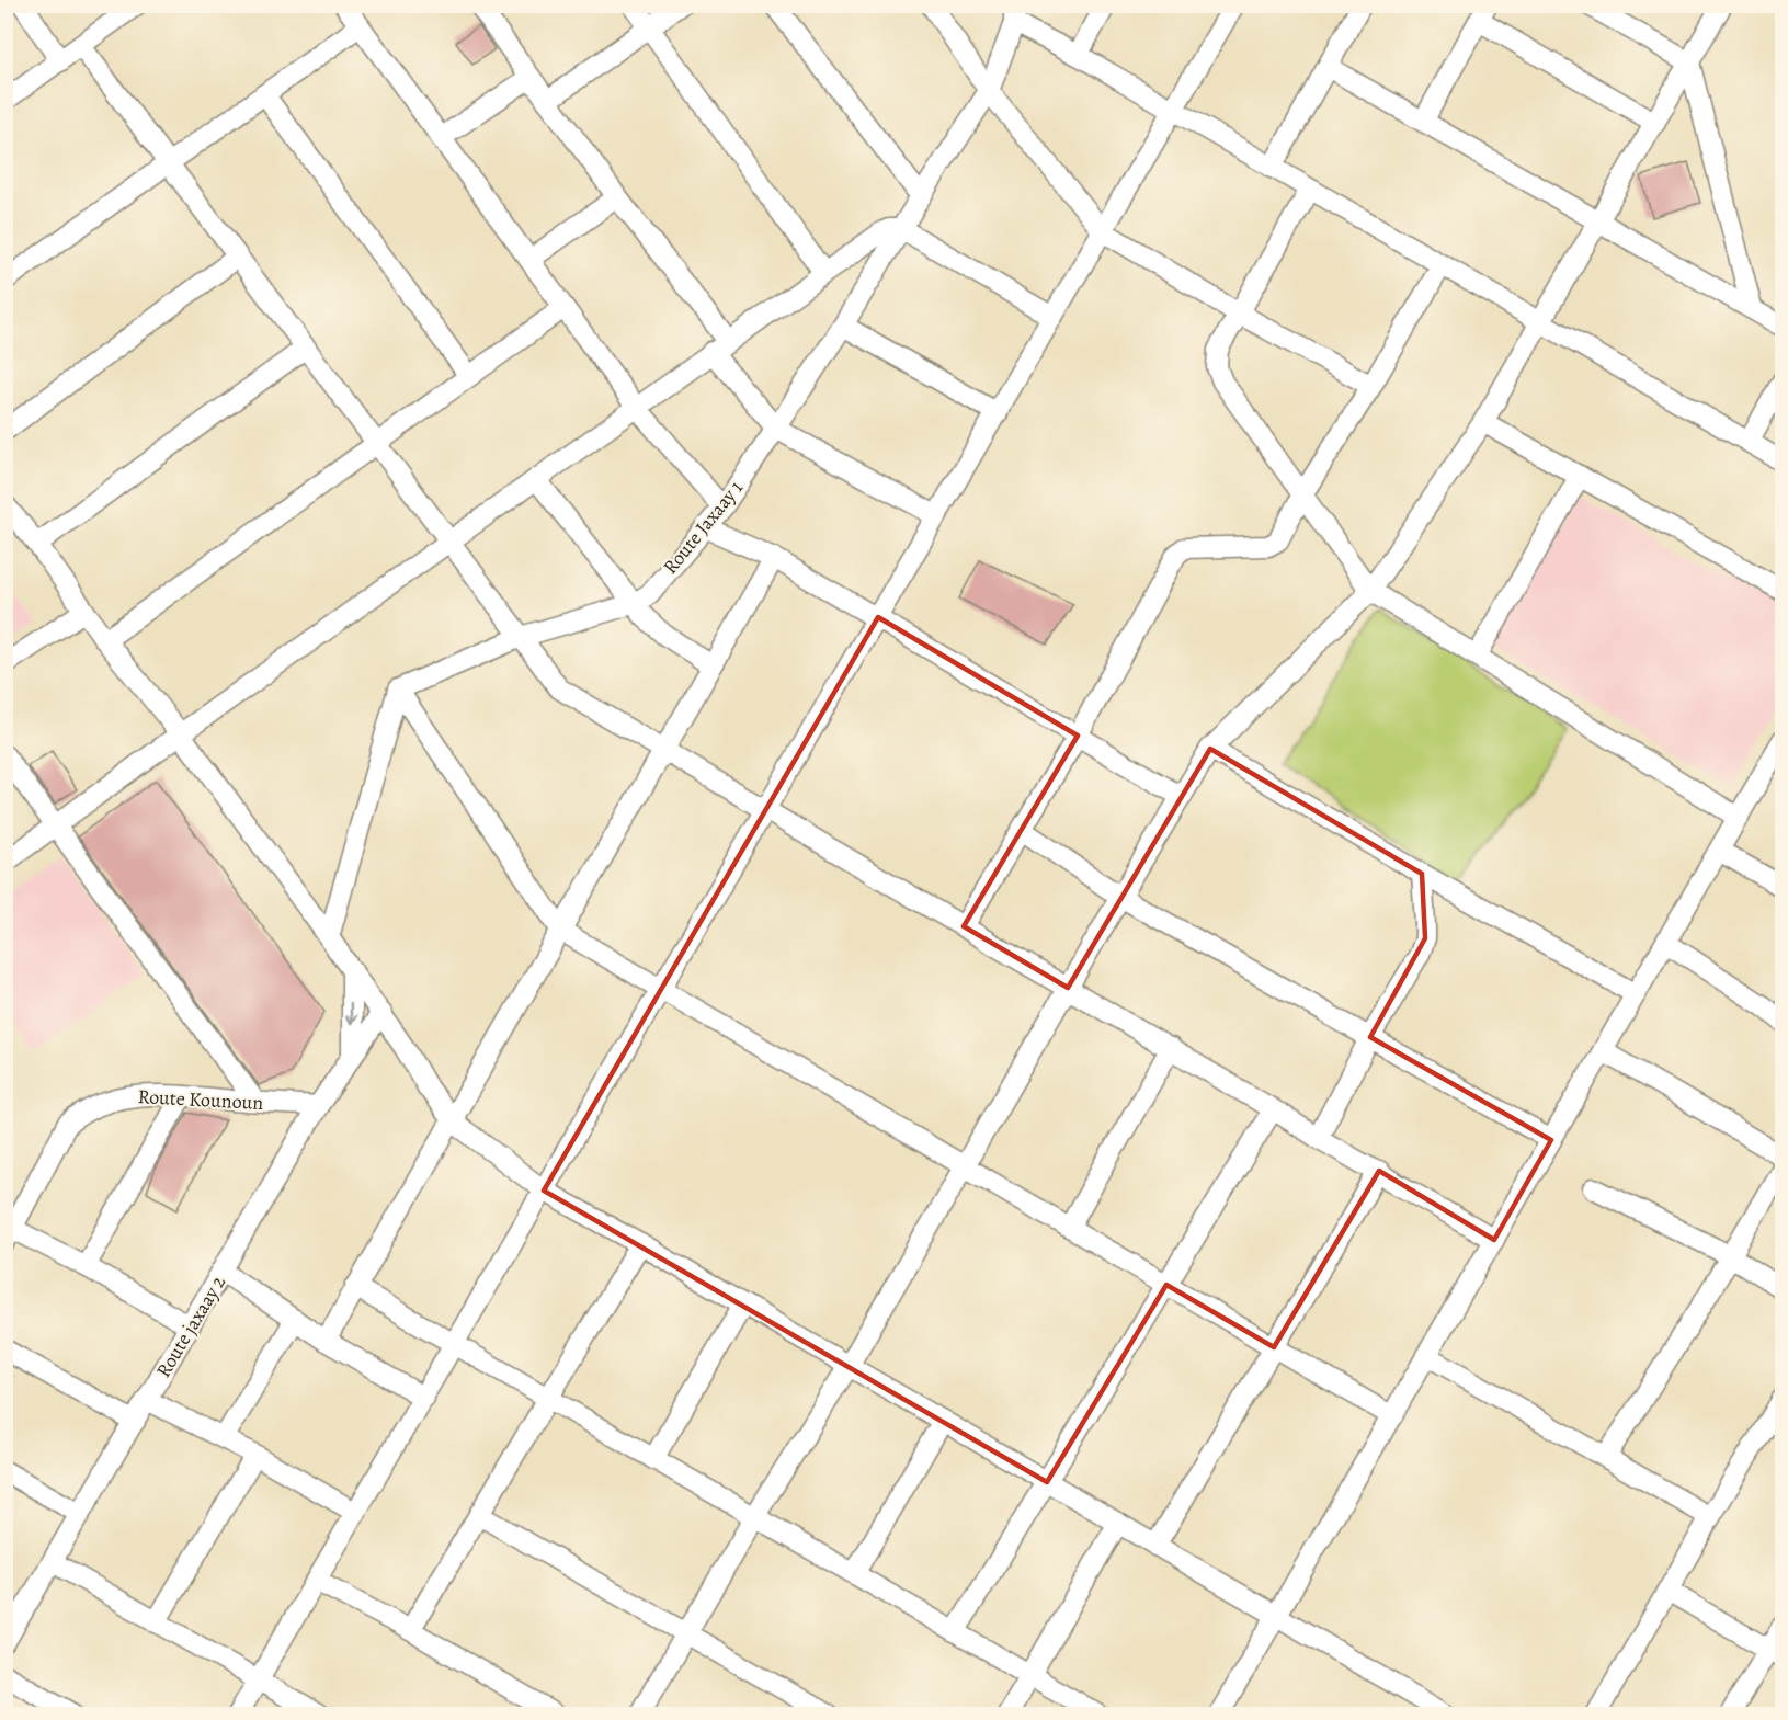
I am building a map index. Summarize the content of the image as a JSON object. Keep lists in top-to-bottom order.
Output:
{
  "streets": {
    "street": ["Route Jaxaay 1", "Route Kounoun", "Route jaxaay 2"]
  },
  "crossings": [
    ["Route Kounoun", "Route jaxaay 2"]
  ]
}
